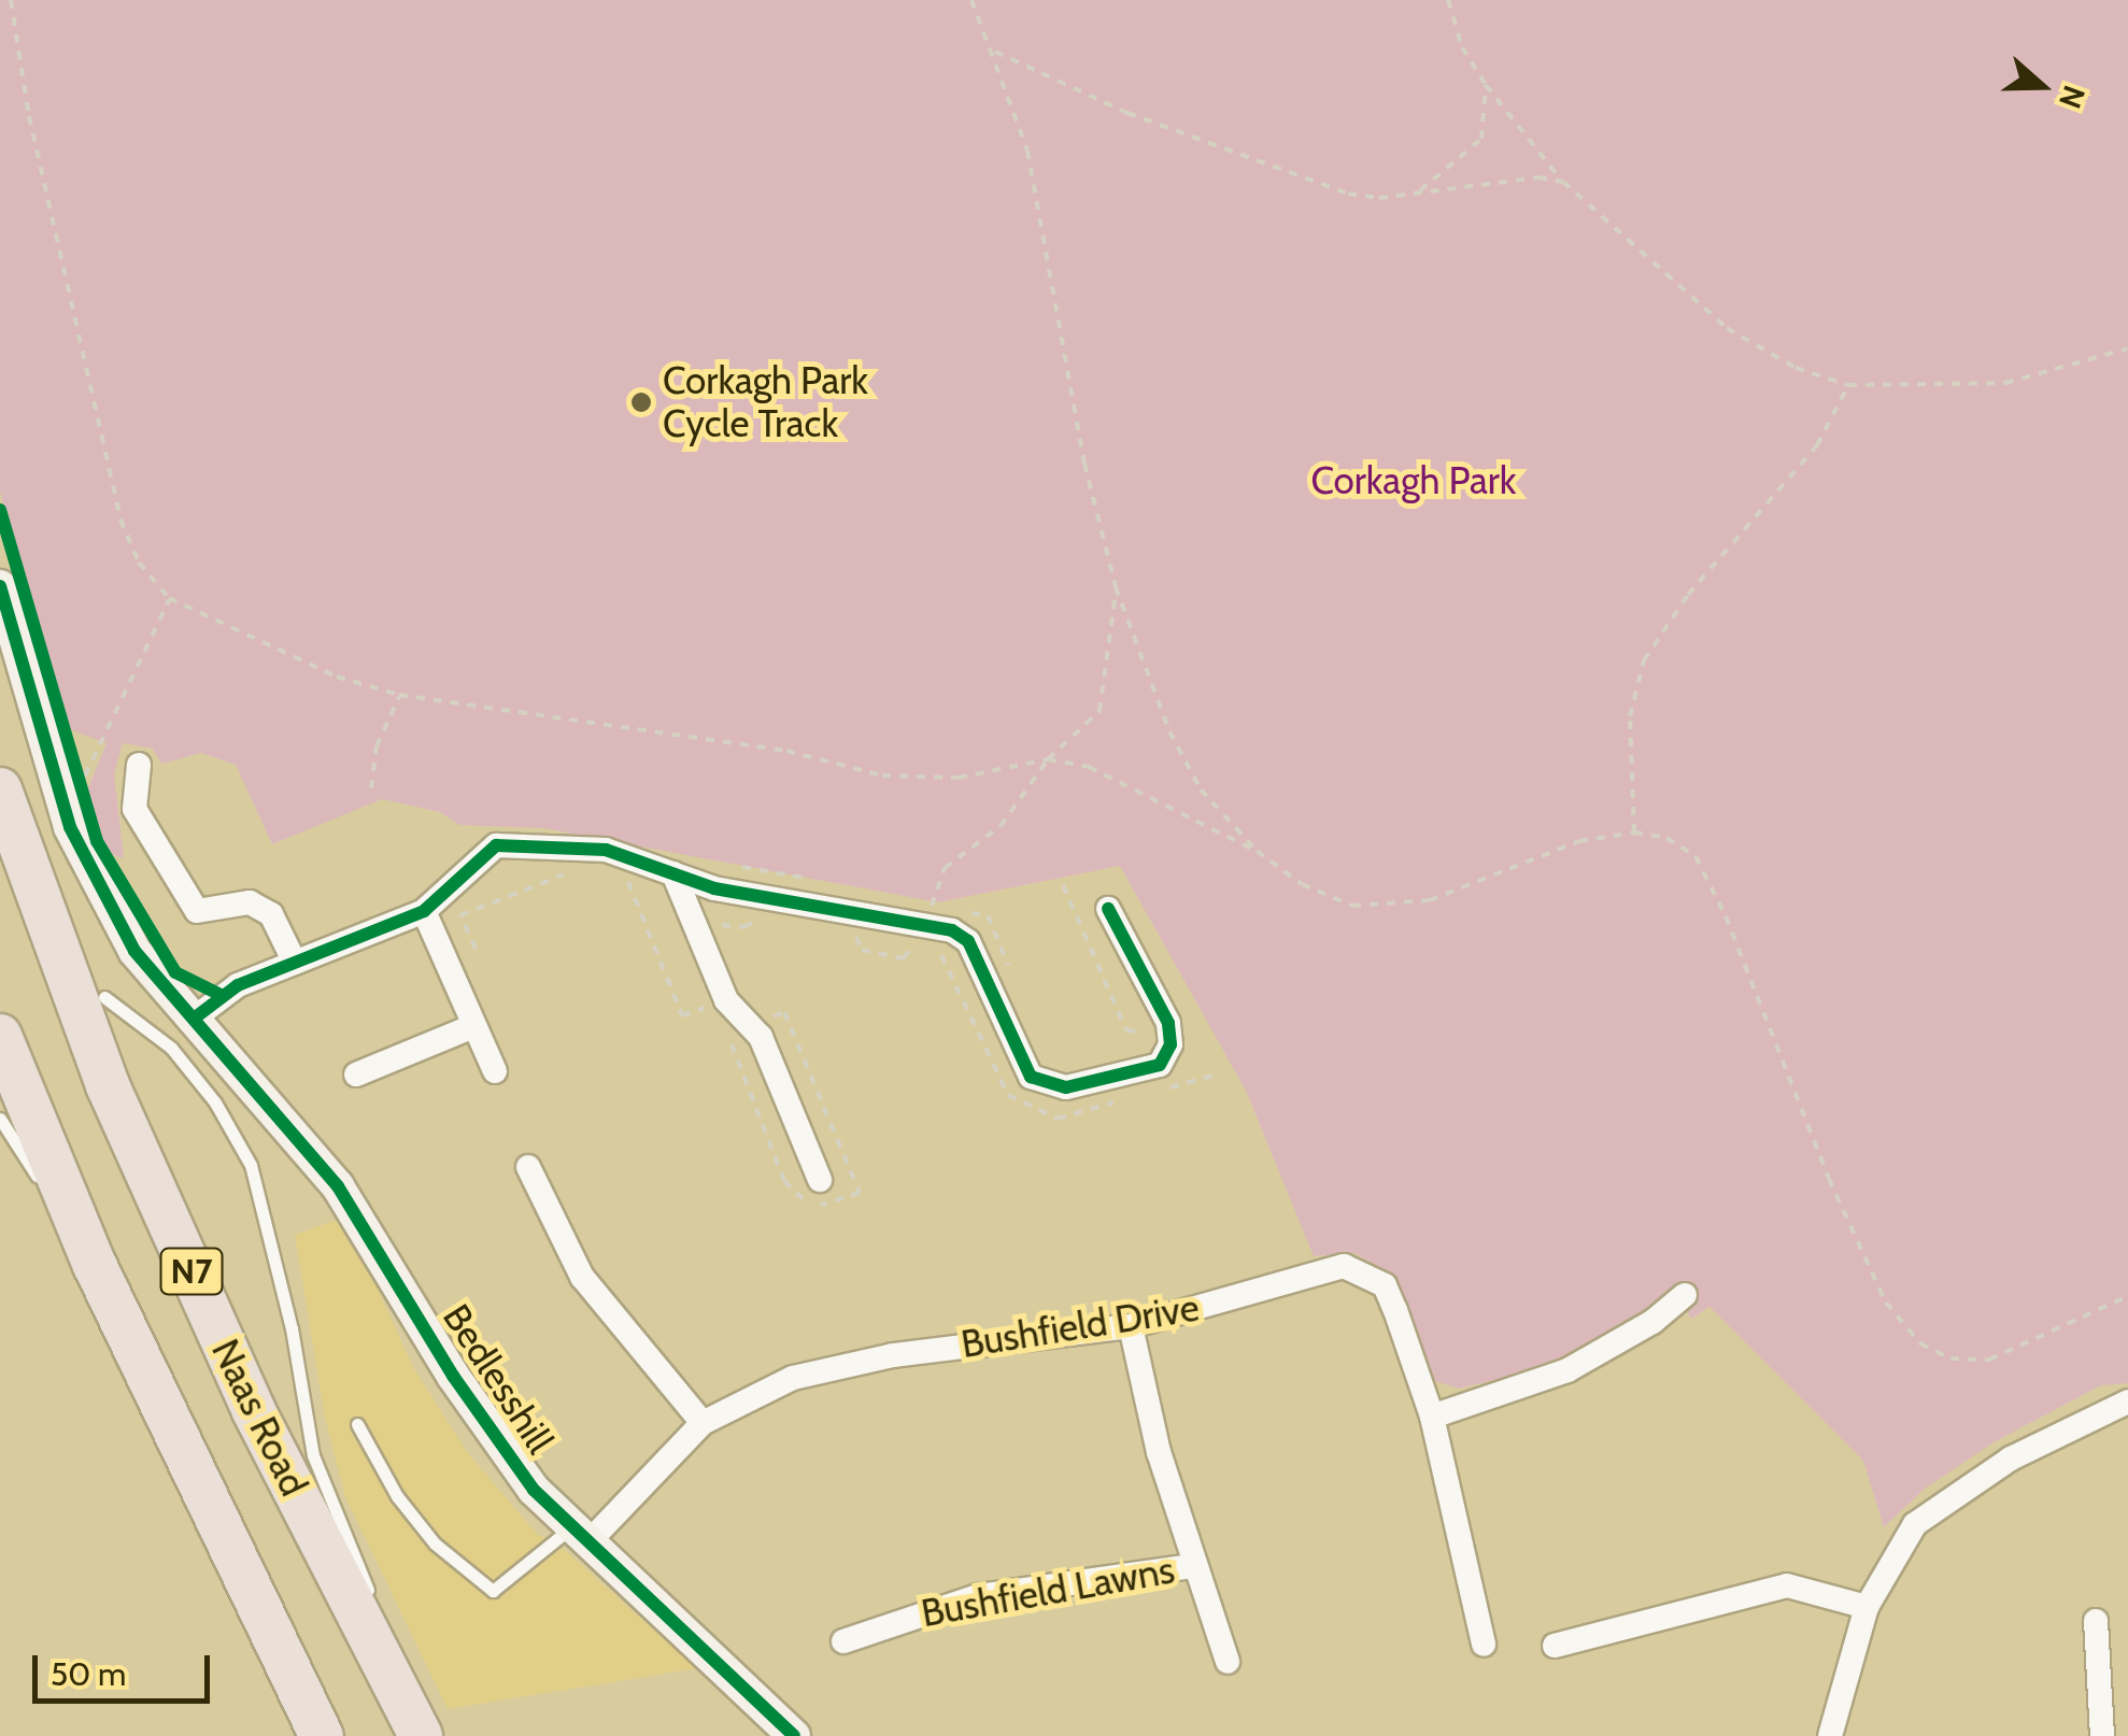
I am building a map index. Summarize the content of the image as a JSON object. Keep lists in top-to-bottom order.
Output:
{
  "streets": {
    "highway": ["N7", "Naas Road"],
    "street": ["Bushfield Drive", "Bedlesshill", "Bushfield Lawns"]
  },
  "crossings": [
    ["Bushfield Drive", "Bedlesshill"],
    ["Bushfield Drive", "Bushfield Lawns"]
  ],
  "parks": ["Corkagh Park"],
  "places": ["Corkagh Park Cycle Track"],
  "scale_bar": "50 m",
  "north": "right"
}
